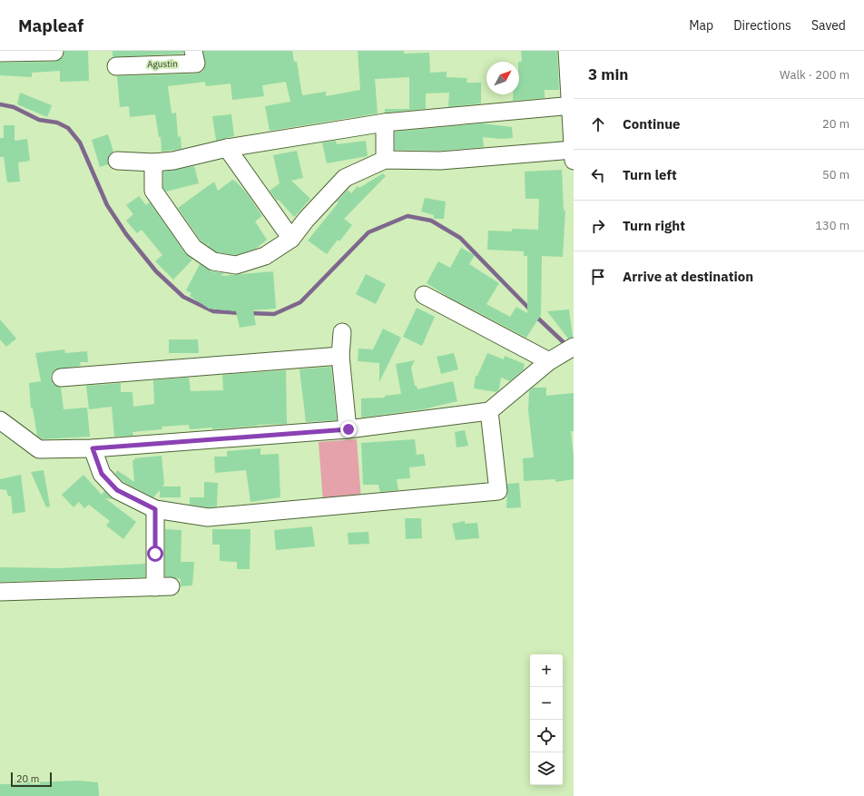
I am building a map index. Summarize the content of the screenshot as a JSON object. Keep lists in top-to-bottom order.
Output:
{
  "streets": {
    "street": ["Agustin"]
  },
  "scale_bar": "20 m",
  "north": "top right",
  "page": {
    "header": "Mapleaf",
    "nav": ["Map", "Directions", "Saved"],
    "heading": ["3 min", "Walk · 200 m"],
    "list": [
      ["Continue", "20 m"],
      ["Turn left", "50 m"],
      ["Turn right", "130 m"],
      "Arrive at destination"
    ],
    "map_buttons": ["+", "−"],
    "scale": "20 m"
  }
}
